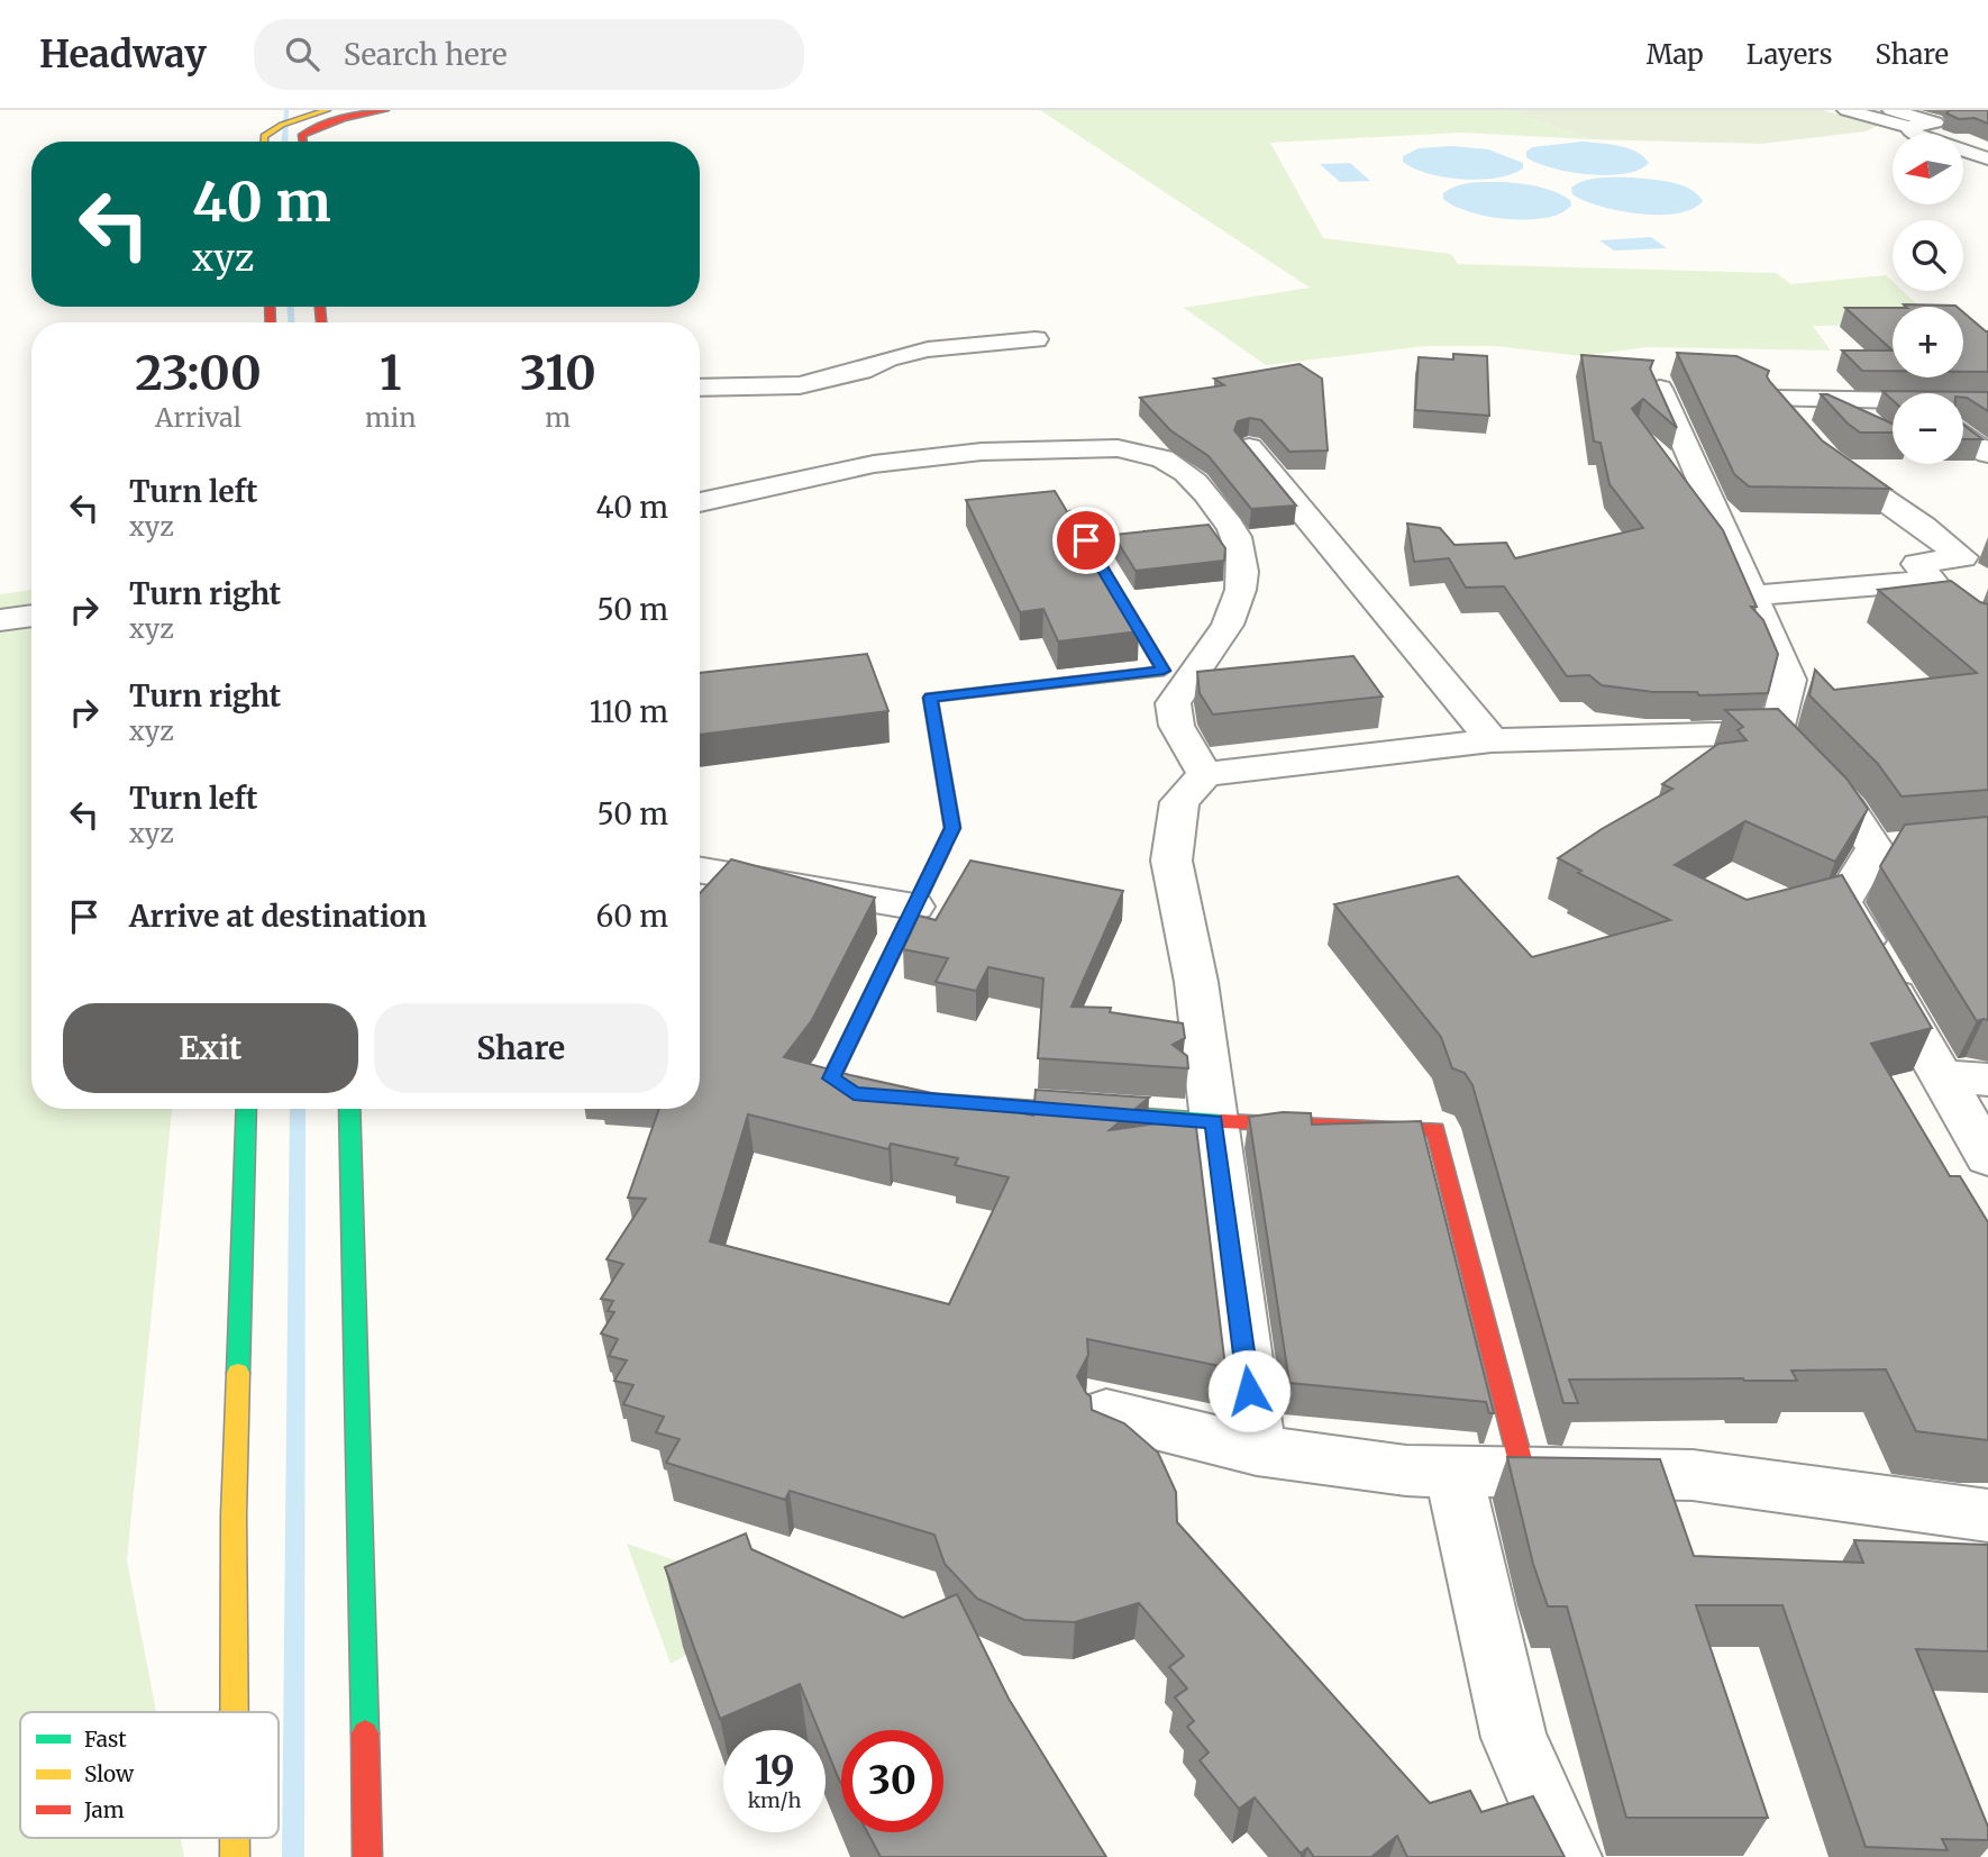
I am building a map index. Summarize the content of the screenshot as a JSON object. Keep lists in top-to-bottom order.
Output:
{
  "legend": ["Fast", "Slow", "Jam"],
  "north": "left",
  "page": {
    "header": "Headway",
    "search": "Search here",
    "nav": ["Map", "Layers", "Share"],
    "map_buttons": ["+", "−"],
    "turn": ["40 m", "xyz"],
    "eta": [
      "23:00",
      "Arrival",
      "1",
      "min",
      "310",
      "m"
    ],
    "list": [
      {
        "name": "Turn left",
        "note": "xyz",
        "value": "40 m"
      },
      {
        "name": "Turn right",
        "note": "xyz",
        "value": "50 m"
      },
      {
        "name": "Turn right",
        "note": "xyz",
        "value": "110 m"
      },
      {
        "name": "Turn left",
        "note": "xyz",
        "value": "50 m"
      },
      {
        "name": "Arrive at destination",
        "value": "60 m"
      }
    ],
    "buttons": ["Exit", "Share"],
    "speed": "19 km/h",
    "limit": "30"
  }
}
